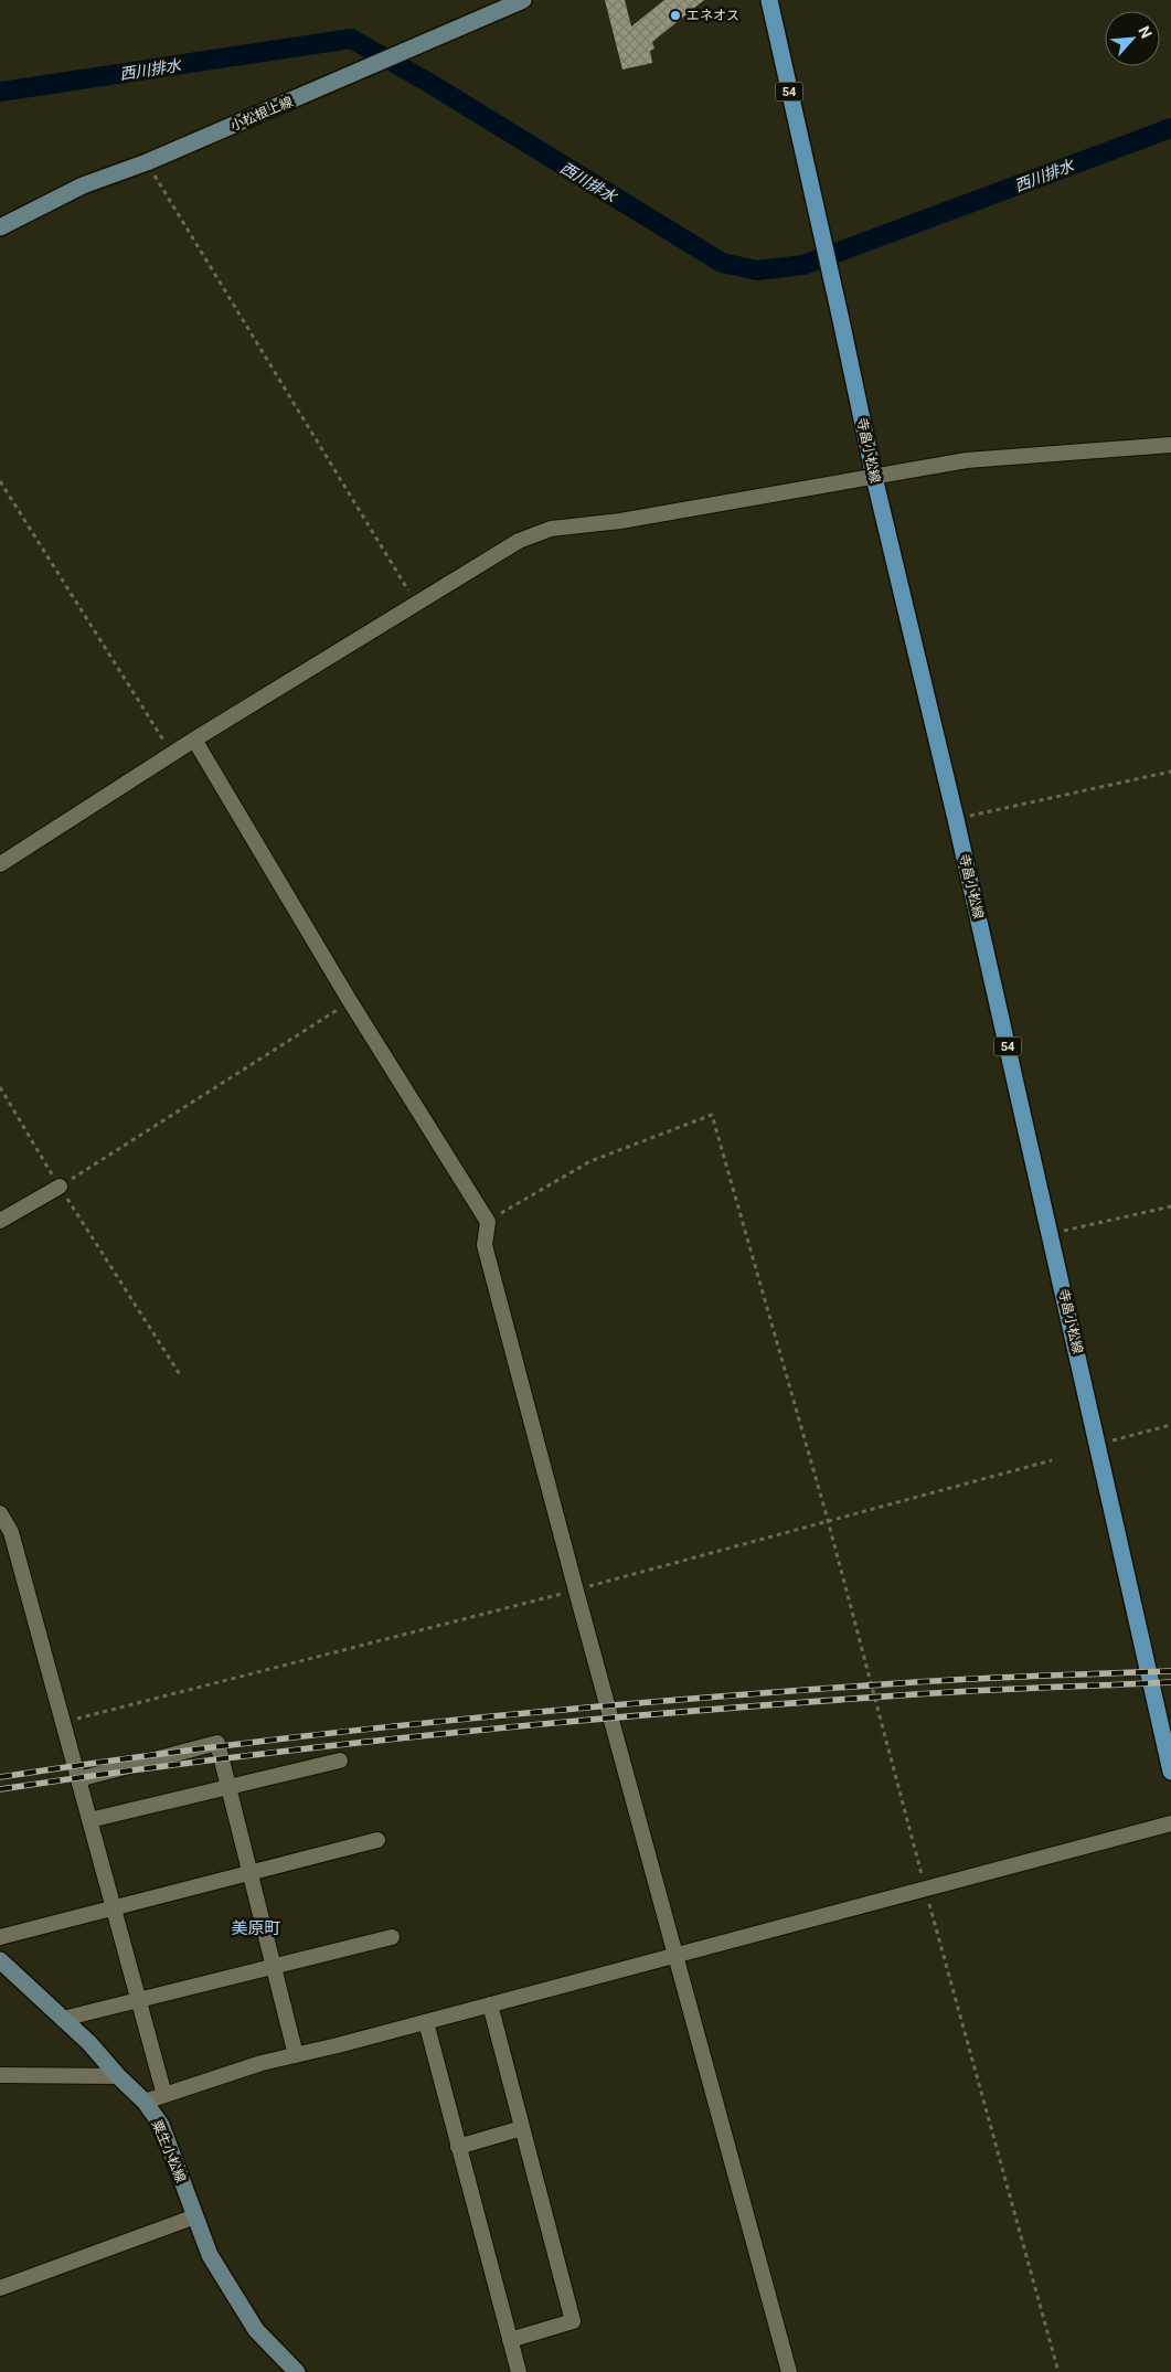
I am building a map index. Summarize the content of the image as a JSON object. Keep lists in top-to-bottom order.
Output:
{
  "streets": {
    "main road": [
      "54",
      "小松根上線",
      "寺畠小松線",
      "粟生小松線"
    ]
  },
  "districts": ["美原町"],
  "water": ["西川排水"],
  "places": ["エネオス"],
  "north": "top right"
}
